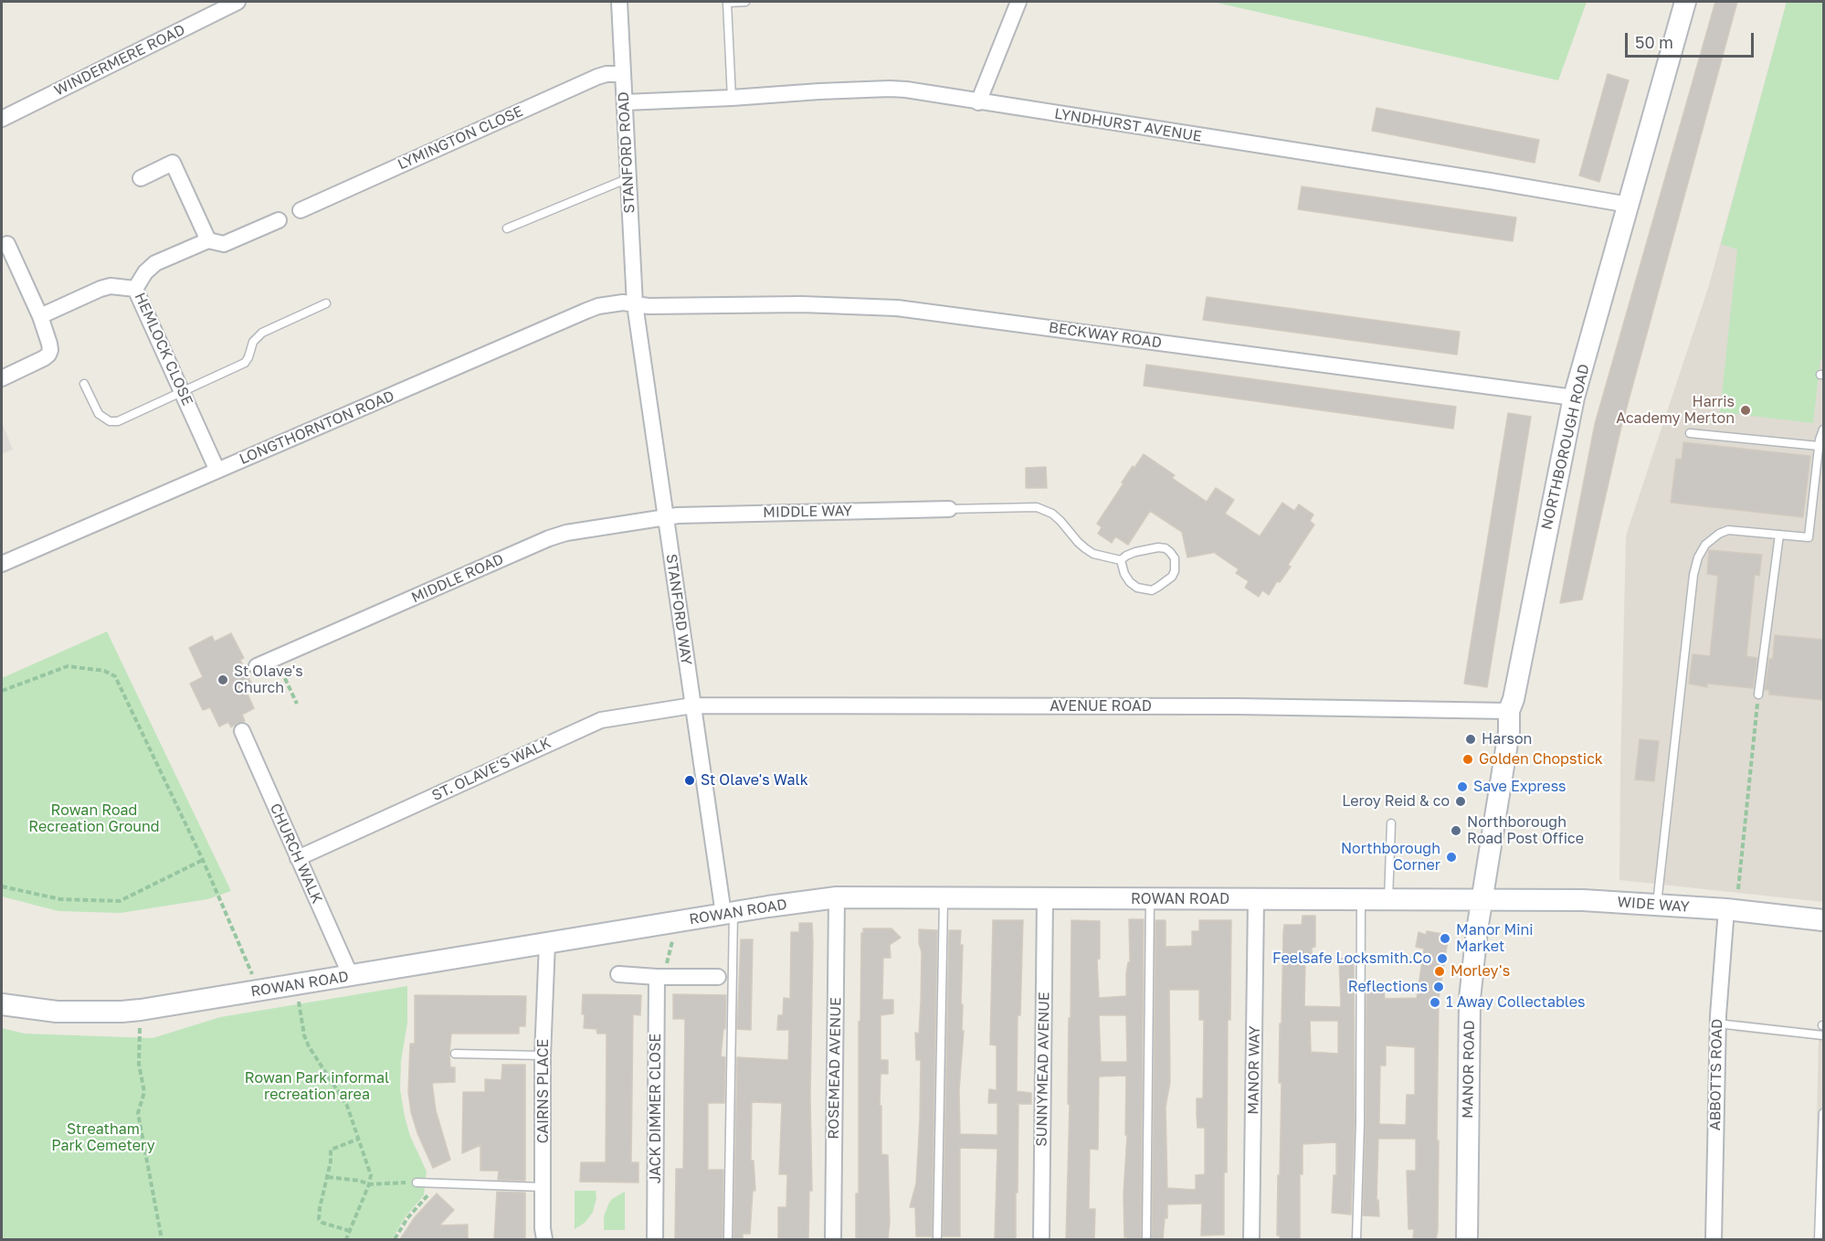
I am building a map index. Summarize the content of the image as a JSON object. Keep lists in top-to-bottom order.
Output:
{
  "streets": {
    "main road": [
      "NORTHBOROUGH ROAD",
      "ROWAN ROAD",
      "WIDE WAY",
      "MANOR ROAD"
    ],
    "street": [
      "WINDERMERE ROAD",
      "LYNDHURST AVENUE",
      "LYMINGTON CLOSE",
      "STANFORD ROAD",
      "BECKWAY ROAD",
      "HEMLOCK CLOSE",
      "LONGTHORNTON ROAD",
      "MIDDLE WAY",
      "MIDDLE ROAD",
      "STANFORD WAY",
      "AVENUE ROAD",
      "ST. OLAVE'S WALK",
      "CHURCH WALK",
      "ROSEMEAD AVENUE",
      "SUNNYMEAD AVENUE",
      "MANOR WAY",
      "ABBOTTS ROAD",
      "CAIRNS PLACE",
      "JACK DIMMER CLOSE"
    ]
  },
  "crossings": [
    ["LYNDHURST AVENUE", "STANFORD ROAD"],
    ["LYNDHURST AVENUE", "NORTHBOROUGH ROAD"],
    ["LYMINGTON CLOSE", "STANFORD ROAD"],
    ["STANFORD ROAD", "BECKWAY ROAD"],
    ["STANFORD ROAD", "LONGTHORNTON ROAD"],
    ["STANFORD ROAD", "STANFORD WAY"],
    ["BECKWAY ROAD", "LONGTHORNTON ROAD"],
    ["BECKWAY ROAD", "NORTHBOROUGH ROAD"],
    ["BECKWAY ROAD", "STANFORD WAY"],
    ["HEMLOCK CLOSE", "LONGTHORNTON ROAD"],
    ["LONGTHORNTON ROAD", "STANFORD WAY"],
    ["NORTHBOROUGH ROAD", "AVENUE ROAD"],
    ["NORTHBOROUGH ROAD", "ROWAN ROAD"],
    ["NORTHBOROUGH ROAD", "WIDE WAY"],
    ["NORTHBOROUGH ROAD", "MANOR ROAD"],
    ["MIDDLE WAY", "MIDDLE ROAD"],
    ["MIDDLE WAY", "STANFORD WAY"],
    ["MIDDLE ROAD", "STANFORD WAY"],
    ["STANFORD WAY", "AVENUE ROAD"],
    ["STANFORD WAY", "ST. OLAVE'S WALK"],
    ["STANFORD WAY", "ROWAN ROAD"],
    ["AVENUE ROAD", "ST. OLAVE'S WALK"],
    ["ST. OLAVE'S WALK", "CHURCH WALK"],
    ["CHURCH WALK", "ROWAN ROAD"],
    ["ROWAN ROAD", "WIDE WAY"],
    ["ROWAN ROAD", "ROSEMEAD AVENUE"],
    ["ROWAN ROAD", "SUNNYMEAD AVENUE"],
    ["ROWAN ROAD", "MANOR ROAD"],
    ["ROWAN ROAD", "MANOR WAY"],
    ["ROWAN ROAD", "CAIRNS PLACE"],
    ["WIDE WAY", "MANOR ROAD"],
    ["WIDE WAY", "ABBOTTS ROAD"]
  ],
  "parks": ["Rowan Road Recreation Ground", "Rowan Park informal recreation area", "Streatham Park Cemetery"],
  "places": [
    "Harris Academy Merton",
    "St Olave's Church",
    "Harson",
    "Golden Chopstick",
    "St Olave's Walk",
    "Save Express",
    "Leroy Reid & co",
    "Northborough Road Post Office",
    "Northborough Corner",
    "Manor Mini Market",
    "Feelsafe Locksmith.Co",
    "Morley's",
    "Reflections",
    "1 Away Collectables"
  ],
  "scale_bar": "50 m"
}
